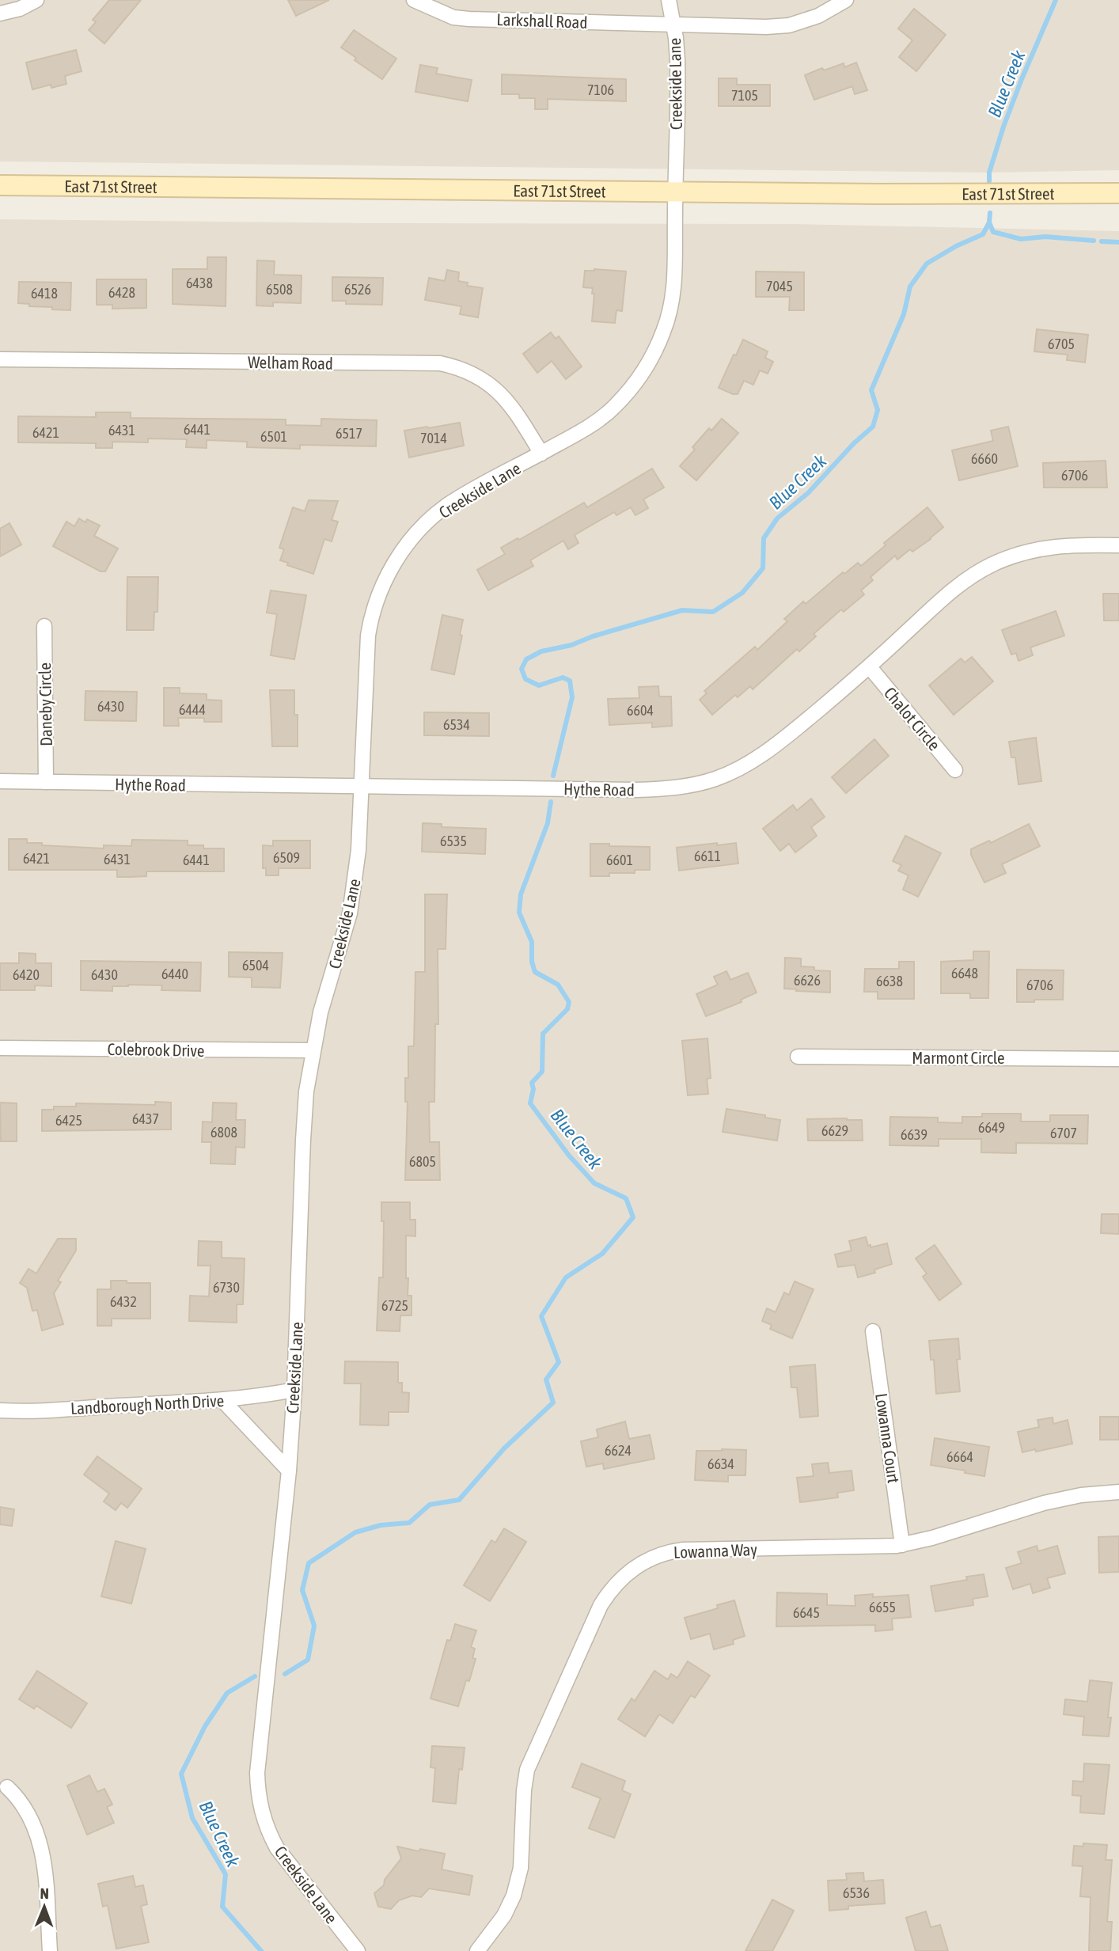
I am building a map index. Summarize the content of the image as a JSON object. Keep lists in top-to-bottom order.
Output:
{
  "streets": {
    "main road": ["East 71st Street"],
    "street": [
      "Larkshall Road",
      "Creekside Lane",
      "Welham Road",
      "Daneby Circle",
      "Chalot Circle",
      "Hythe Road",
      "Colebrook Drive",
      "Marmont Circle",
      "Landborough North Drive",
      "Lowanna Court",
      "Lowanna Way"
    ]
  },
  "crossings": [
    ["Larkshall Road", "Creekside Lane"],
    ["Creekside Lane", "East 71st Street"],
    ["Creekside Lane", "Welham Road"],
    ["Creekside Lane", "Hythe Road"],
    ["Creekside Lane", "Colebrook Drive"],
    ["Creekside Lane", "Landborough North Drive"],
    ["Daneby Circle", "Hythe Road"],
    ["Chalot Circle", "Hythe Road"],
    ["Lowanna Court", "Lowanna Way"]
  ],
  "water": ["Blue Creek"],
  "house_numbers": [
    "7106",
    "7105",
    "6438",
    "7045",
    "6508",
    "6526",
    "6428",
    "6418",
    "6705",
    "6441",
    "6431",
    "6421",
    "6517",
    "6501",
    "7014",
    "6660",
    "6706",
    "6430",
    "6444",
    "6604",
    "6534",
    "6535",
    "6611",
    "6509",
    "6421",
    "6431",
    "6441",
    "6601",
    "6504",
    "6648",
    "6440",
    "6420",
    "6430",
    "6626",
    "6638",
    "6706",
    "6437",
    "6425",
    "6649",
    "6629",
    "6808",
    "6707",
    "6639",
    "6805",
    "6730",
    "6432",
    "6725",
    "6624",
    "6664",
    "6634",
    "6655",
    "6645",
    "6536"
  ],
  "north": "top"
}
